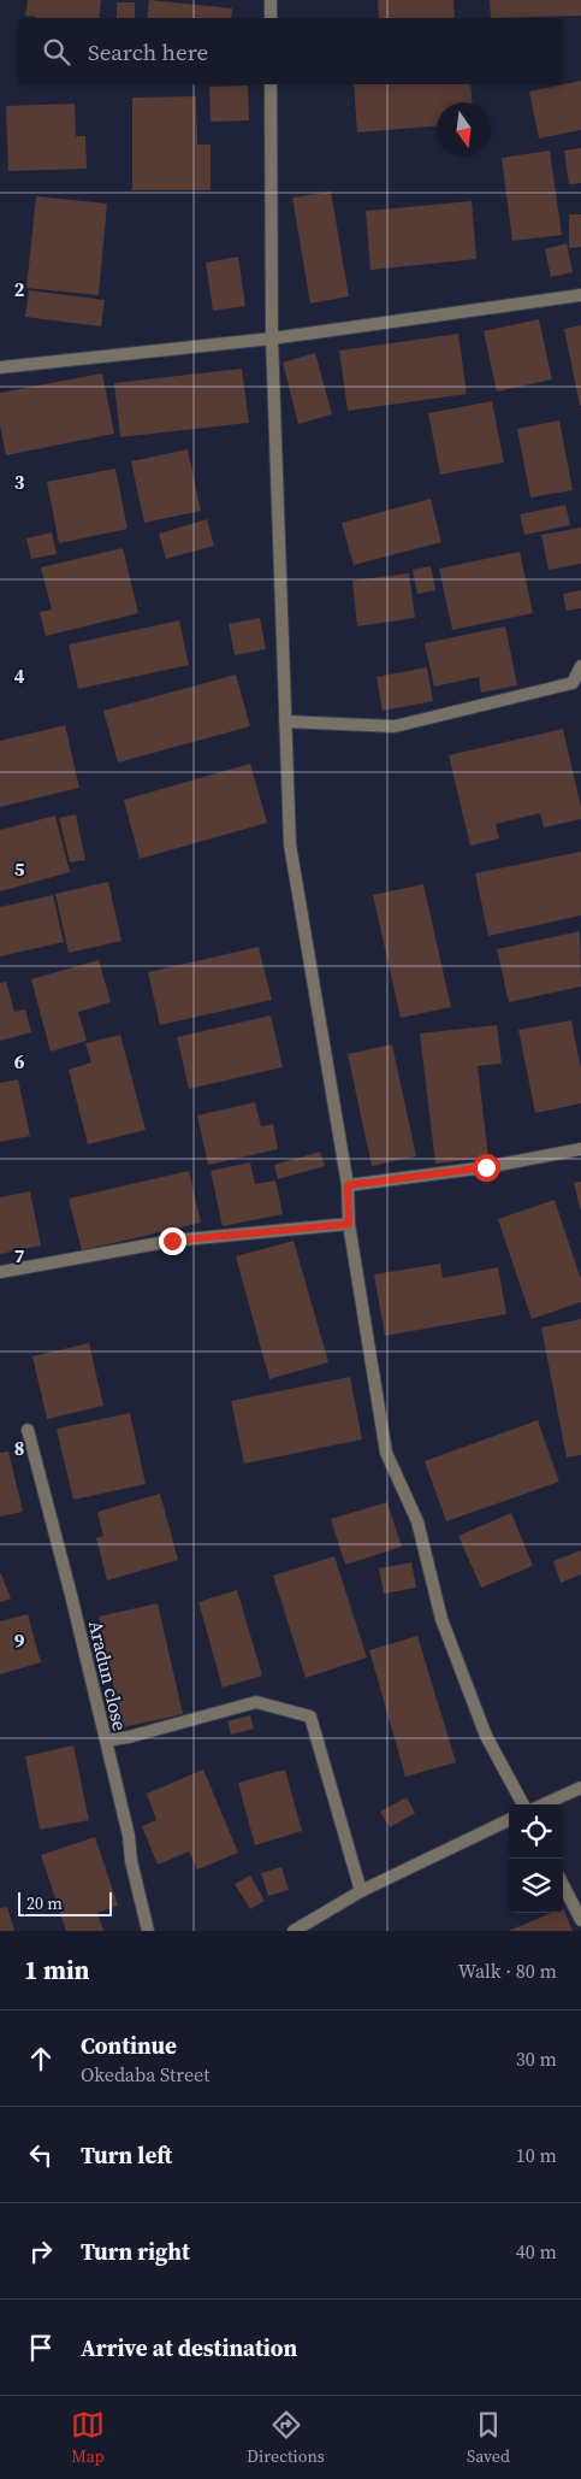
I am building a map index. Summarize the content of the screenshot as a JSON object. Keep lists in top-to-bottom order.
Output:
{
  "streets": {
    "street": ["Aradun close"]
  },
  "scale_bar": "20 m",
  "north": "bottom",
  "page": {
    "search": "Search here",
    "scale": "20 m",
    "heading": ["1 min", "Walk · 80 m"],
    "list": [
      ["Continue", "Okedaba Street", "30 m"],
      ["Turn left", "10 m"],
      ["Turn right", "40 m"],
      "Arrive at destination"
    ],
    "nav": ["Map", "Directions", "Saved"]
  },
  "grid": {
    "rows": [
      "2",
      "3",
      "4",
      "5",
      "6",
      "7",
      "8",
      "9"
    ]
  }
}
